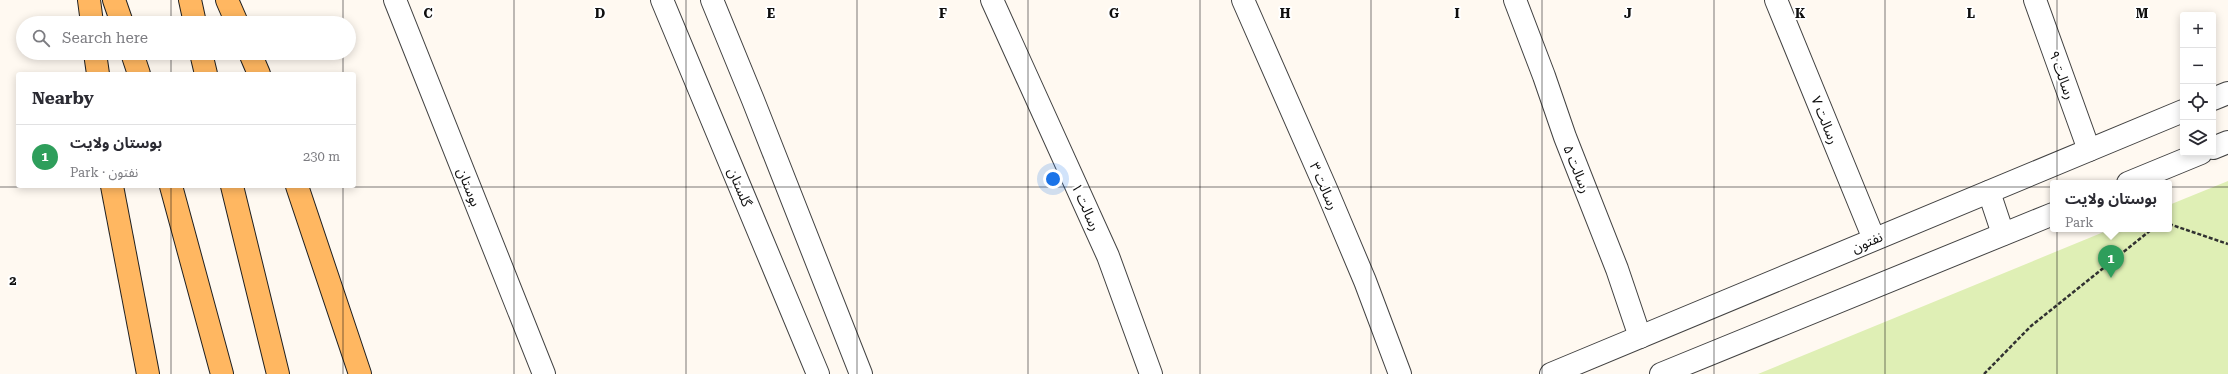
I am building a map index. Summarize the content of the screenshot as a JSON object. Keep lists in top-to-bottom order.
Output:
{
  "streets": {
    "street": [
      "رسالت ۹",
      "رسالت ۷",
      "رسالت ۵",
      "رسالت ۳",
      "بوستان",
      "گلستان",
      "رسالت ۱",
      "نفتون"
    ]
  },
  "crossings": [
    ["رسالت ۹", "نفتون"],
    ["رسالت ۷", "نفتون"],
    ["رسالت ۵", "نفتون"]
  ],
  "page": {
    "map_buttons": ["+", "−"],
    "search": "Search here",
    "heading": "Nearby",
    "list": [
      {
        "mark": "1",
        "name": "بوستان ولایت",
        "note": "Park · نفتون",
        "value": "230 m"
      }
    ],
    "popup": ["بوستان ولایت", "Park"],
    "pins": "1"
  },
  "grid": {
    "columns": [
      "C",
      "D",
      "E",
      "F",
      "G",
      "H",
      "I",
      "J",
      "K",
      "L",
      "M"
    ],
    "rows": ["2"]
  }
}
